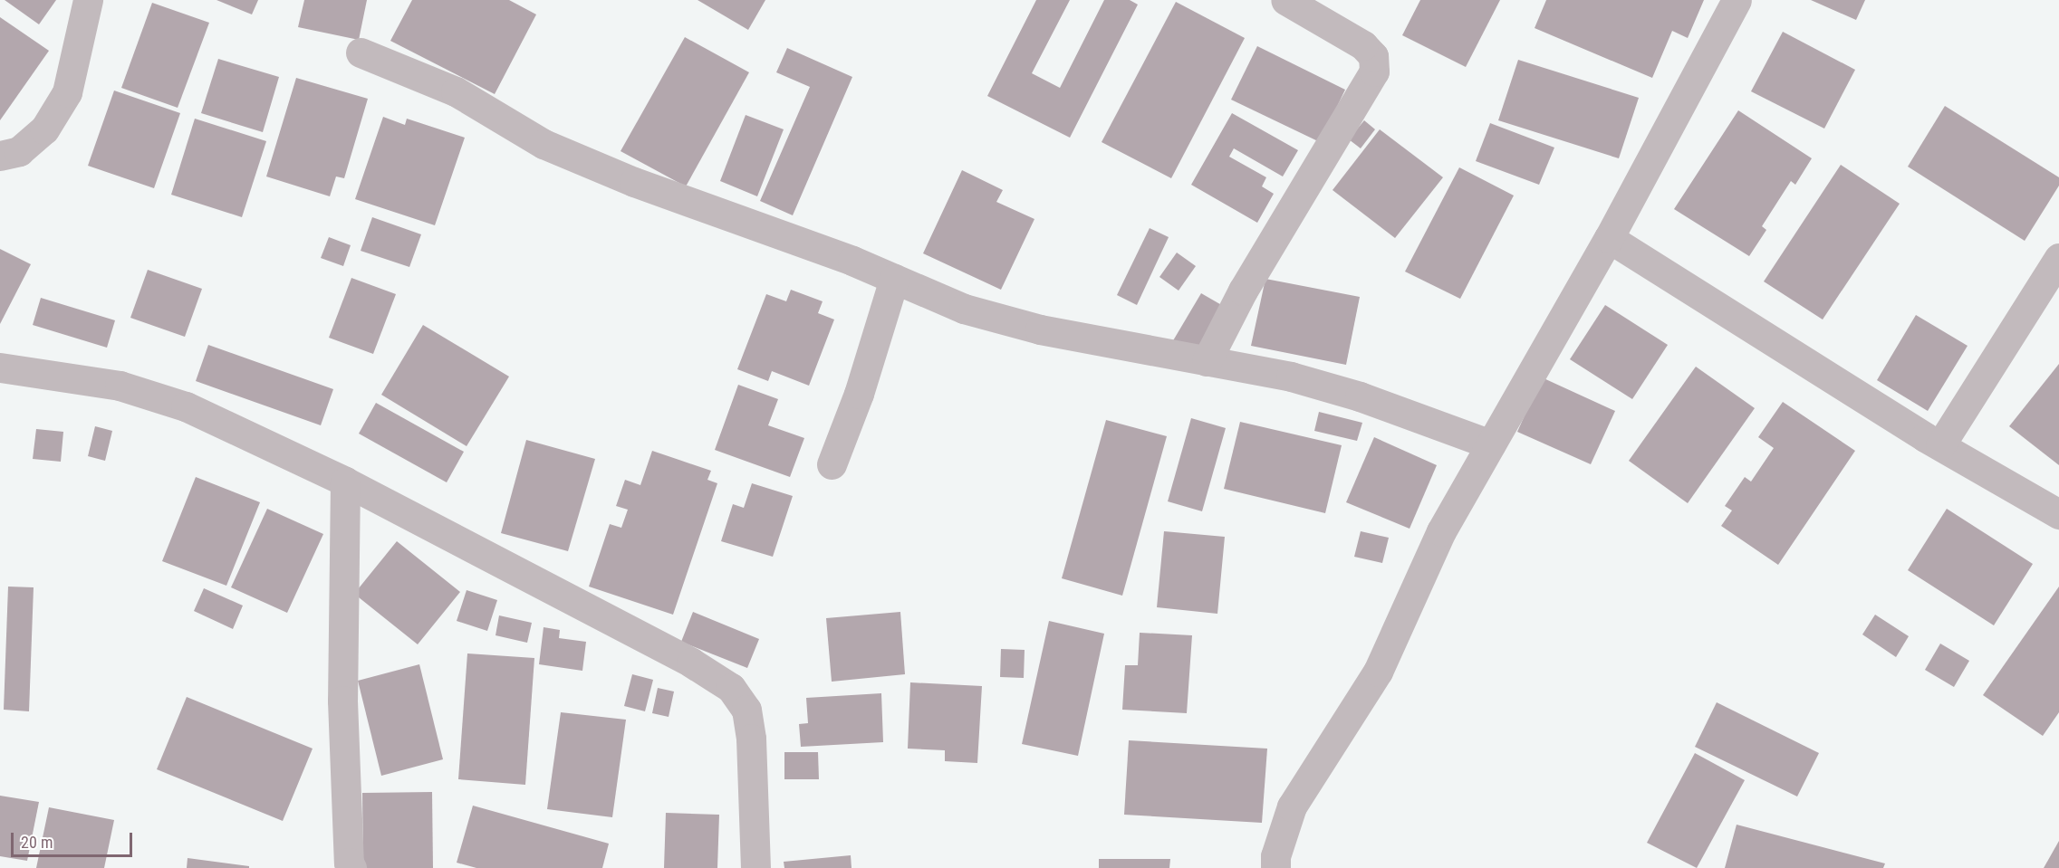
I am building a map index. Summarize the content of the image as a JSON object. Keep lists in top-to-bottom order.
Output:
{
  "scale_bar": "20 m"
}
